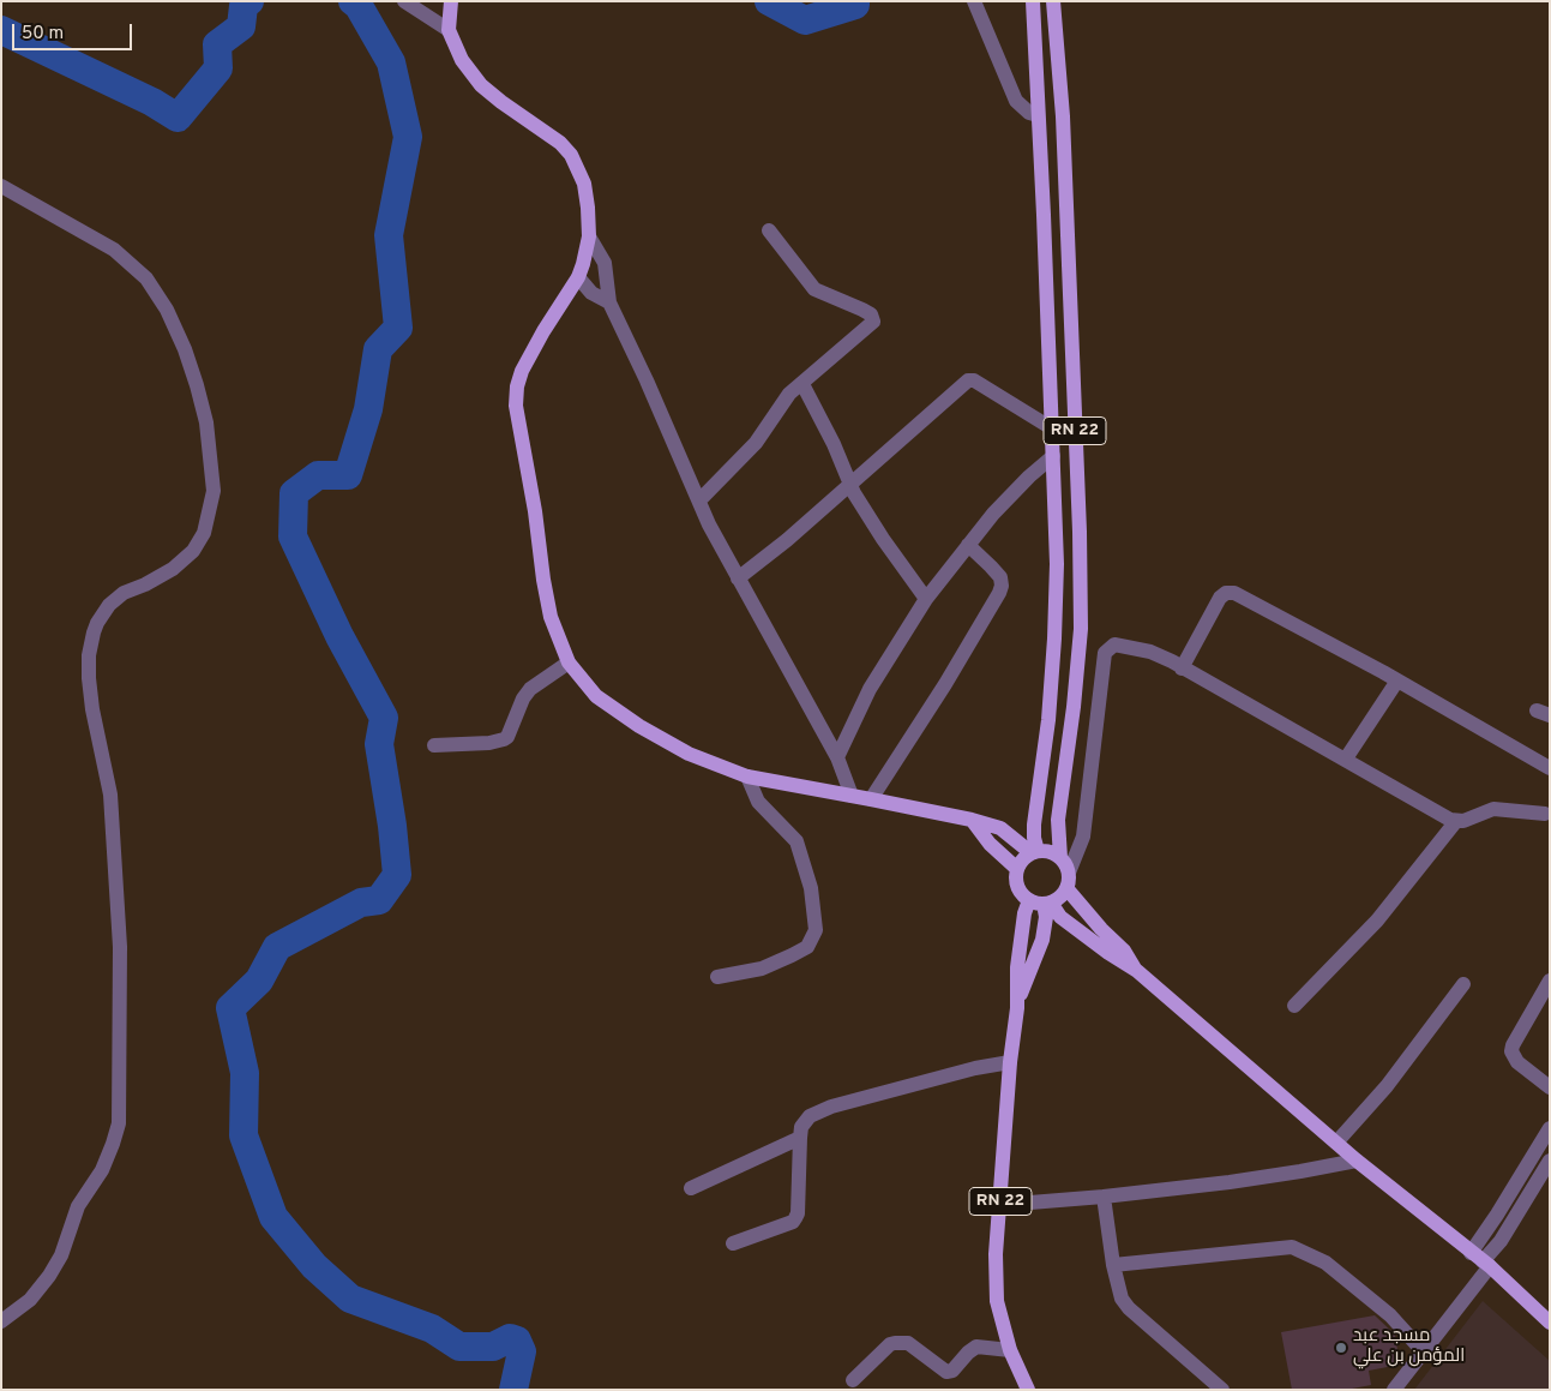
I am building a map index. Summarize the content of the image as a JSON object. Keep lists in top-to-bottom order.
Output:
{
  "streets": {
    "main road": ["RN 22"]
  },
  "places": ["مسجد عبد المؤمن بن علي"],
  "scale_bar": "50 m"
}
